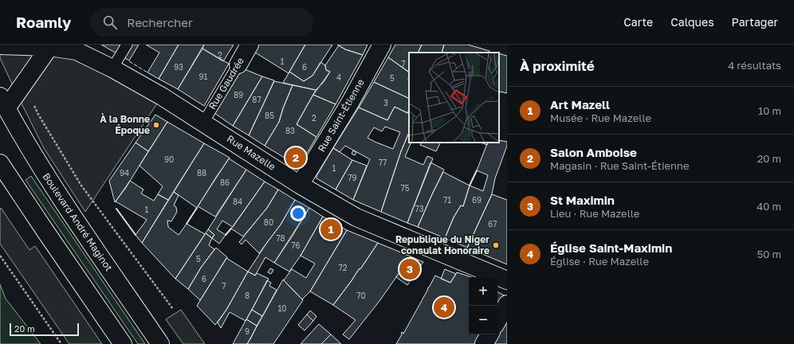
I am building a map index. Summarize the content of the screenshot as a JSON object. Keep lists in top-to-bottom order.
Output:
{
  "streets": {
    "street": [
      "Rue Gaudrée",
      "Rue Saint-Étienne",
      "Rue Mazelle",
      "Boulevard André Maginot"
    ]
  },
  "crossings": [
    ["Rue Gaudrée", "Rue Mazelle"],
    ["Rue Saint-Étienne", "Rue Mazelle"]
  ],
  "places": ["À la Bonne Époque", "Republique du Niger consulat Honoraire"],
  "house_numbers": [
    "2",
    "1",
    "7",
    "93",
    "6",
    "91",
    "4",
    "5",
    "89",
    "87",
    "3",
    "85",
    "2",
    "83",
    "90",
    "77",
    "1",
    "94",
    "88",
    "79",
    "86",
    "75",
    "71",
    "69",
    "84",
    "73",
    "1",
    "80",
    "67",
    "78",
    "76",
    "5",
    "72",
    "6",
    "7",
    "8",
    "70",
    "10",
    "9"
  ],
  "scale_bar": "20 m",
  "page": {
    "header": "Roamly",
    "search": "Rechercher",
    "nav": ["Carte", "Calques", "Partager"],
    "heading": ["À proximité", "4 résultats"],
    "list": [
      {
        "mark": "1",
        "name": "Art Mazell",
        "note": "Musée · Rue Mazelle",
        "value": "10 m"
      },
      {
        "mark": "2",
        "name": "Salon Amboise",
        "note": "Magasin · Rue Saint-Étienne",
        "value": "20 m"
      },
      {
        "mark": "3",
        "name": "St Maximin",
        "note": "Lieu · Rue Mazelle",
        "value": "40 m"
      },
      {
        "mark": "4",
        "name": "Église Saint-Maximin",
        "note": "Église · Rue Mazelle",
        "value": "50 m"
      }
    ],
    "pins": [
      "2",
      "1",
      "3",
      "4"
    ],
    "map_buttons": ["+", "−"],
    "scale": "20 m"
  }
}
